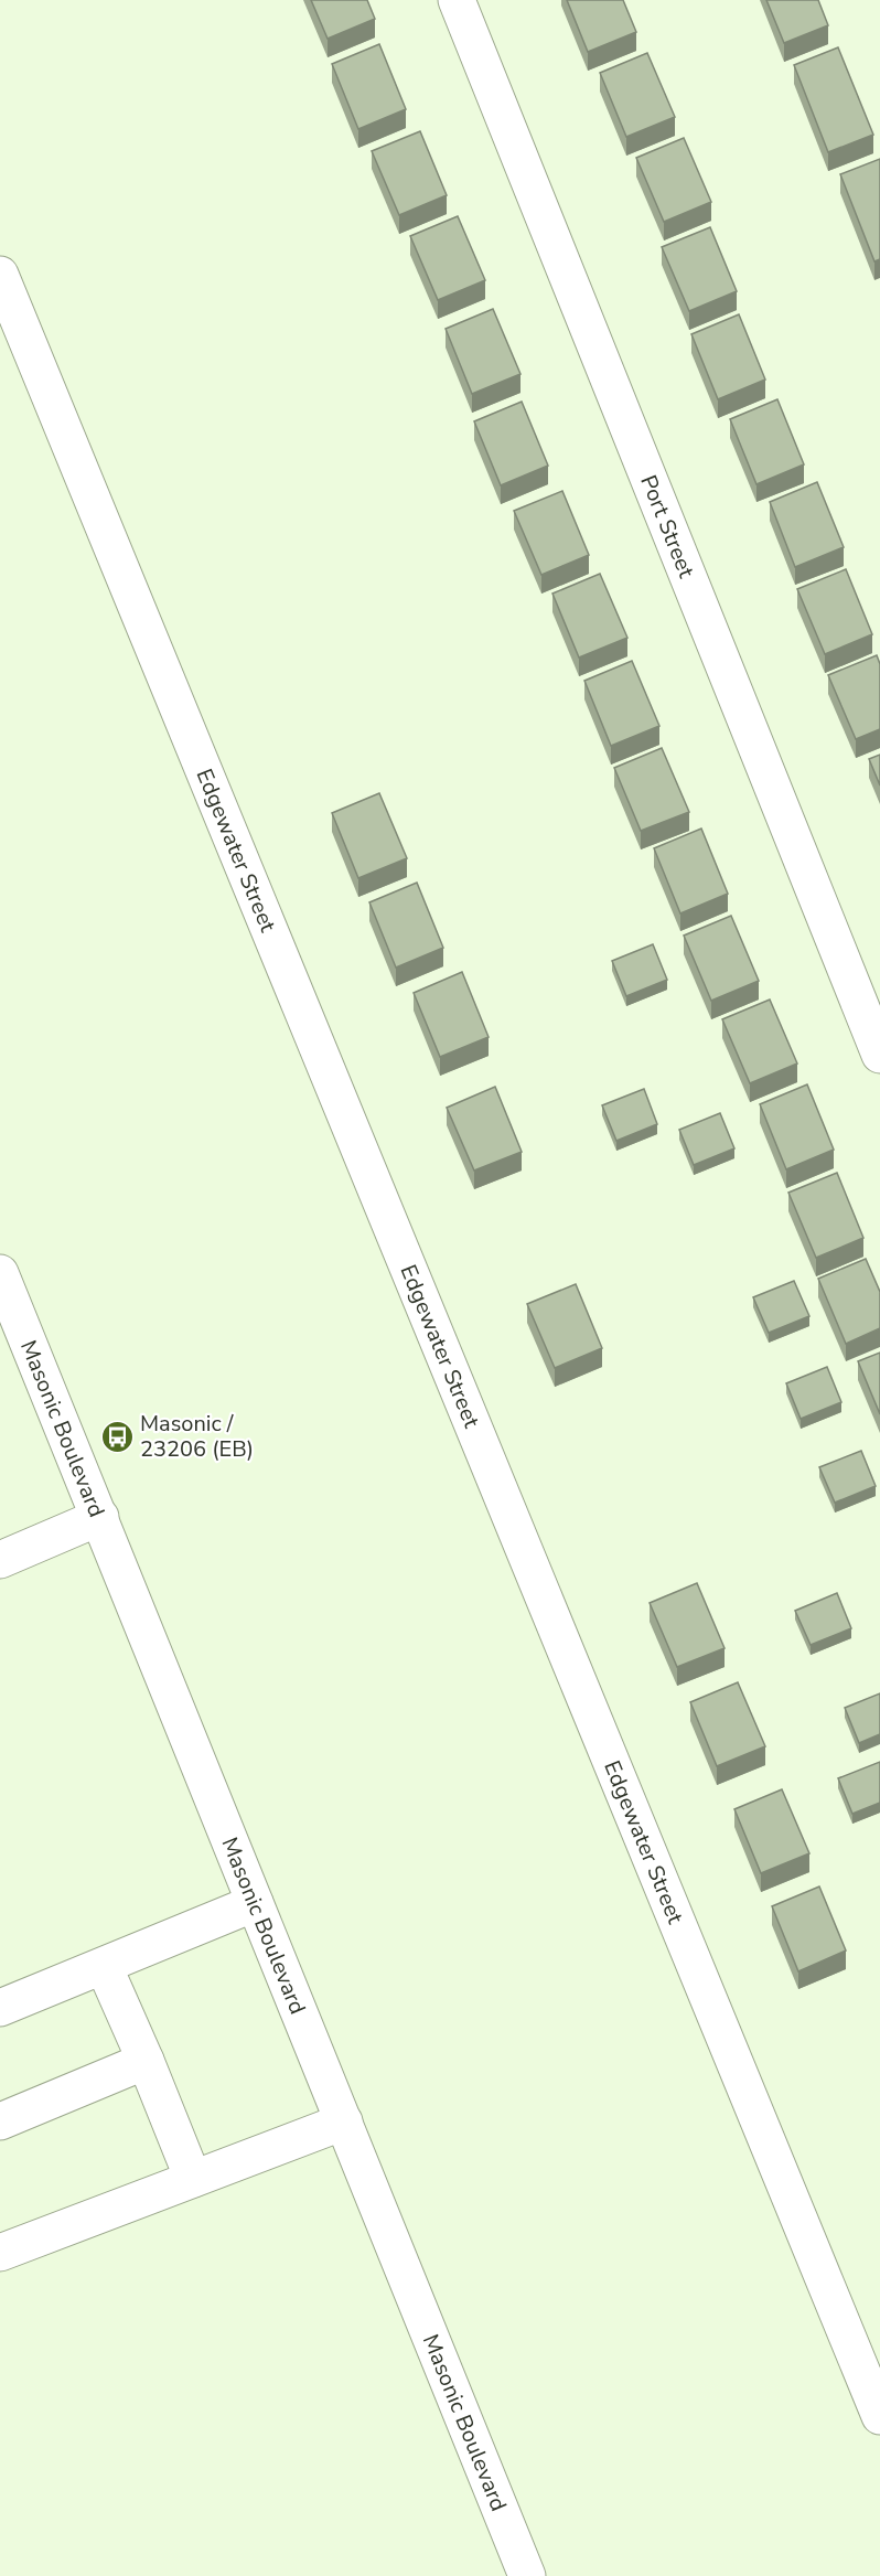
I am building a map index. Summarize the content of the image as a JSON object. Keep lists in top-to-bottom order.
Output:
{
  "streets": {
    "street": ["Port Street", "Edgewater Street", "Masonic Boulevard"]
  },
  "places": {
    "bus stop": ["Masonic / 23206 (EB)"]
  }
}
